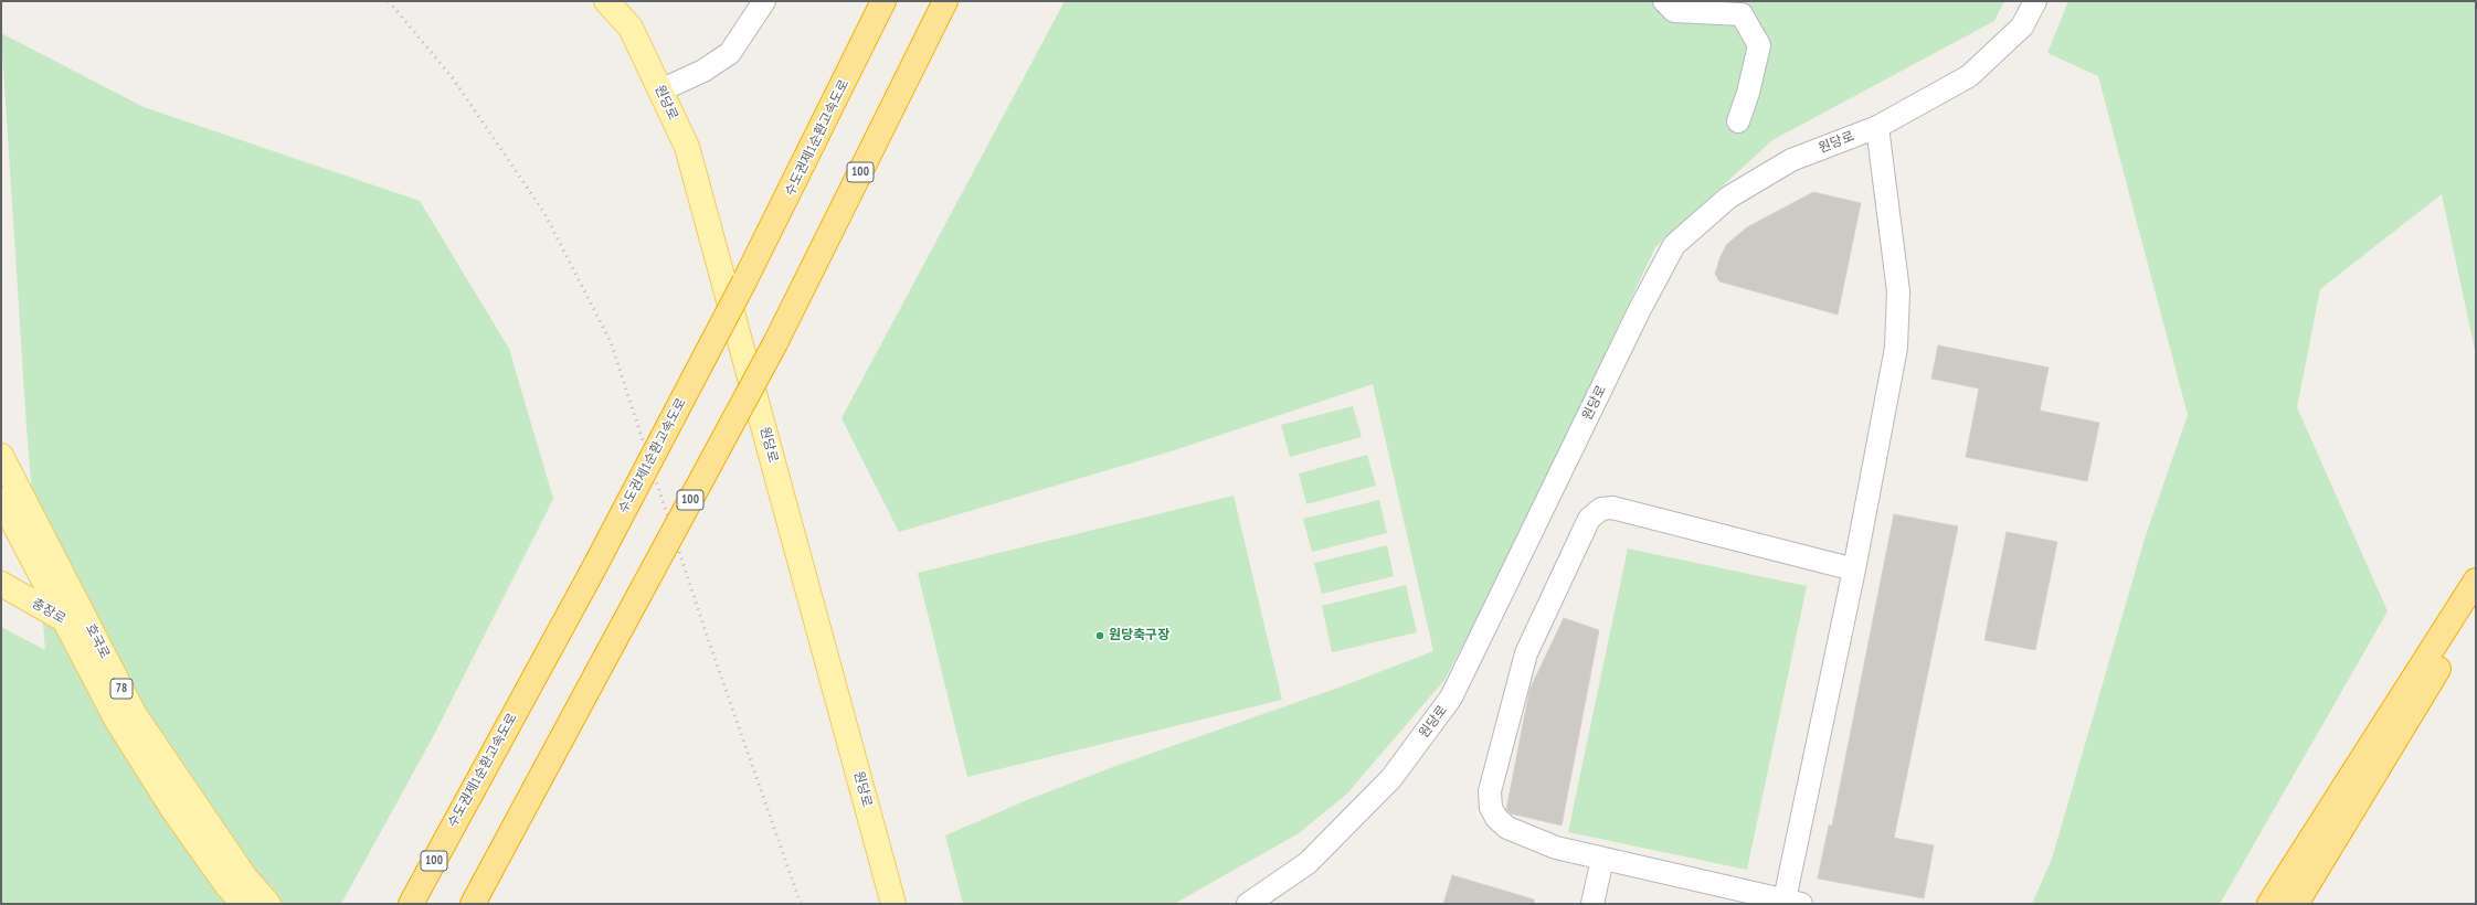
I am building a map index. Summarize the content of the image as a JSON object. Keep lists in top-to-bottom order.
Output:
{
  "streets": {
    "highway": ["수도권제1순환고속도로", "100"],
    "main road": [
      "원당로",
      "충장로",
      "호국로",
      "78"
    ]
  },
  "crossings": [
    ["충장로", "호국로"]
  ],
  "places": ["원당축구장"]
}
